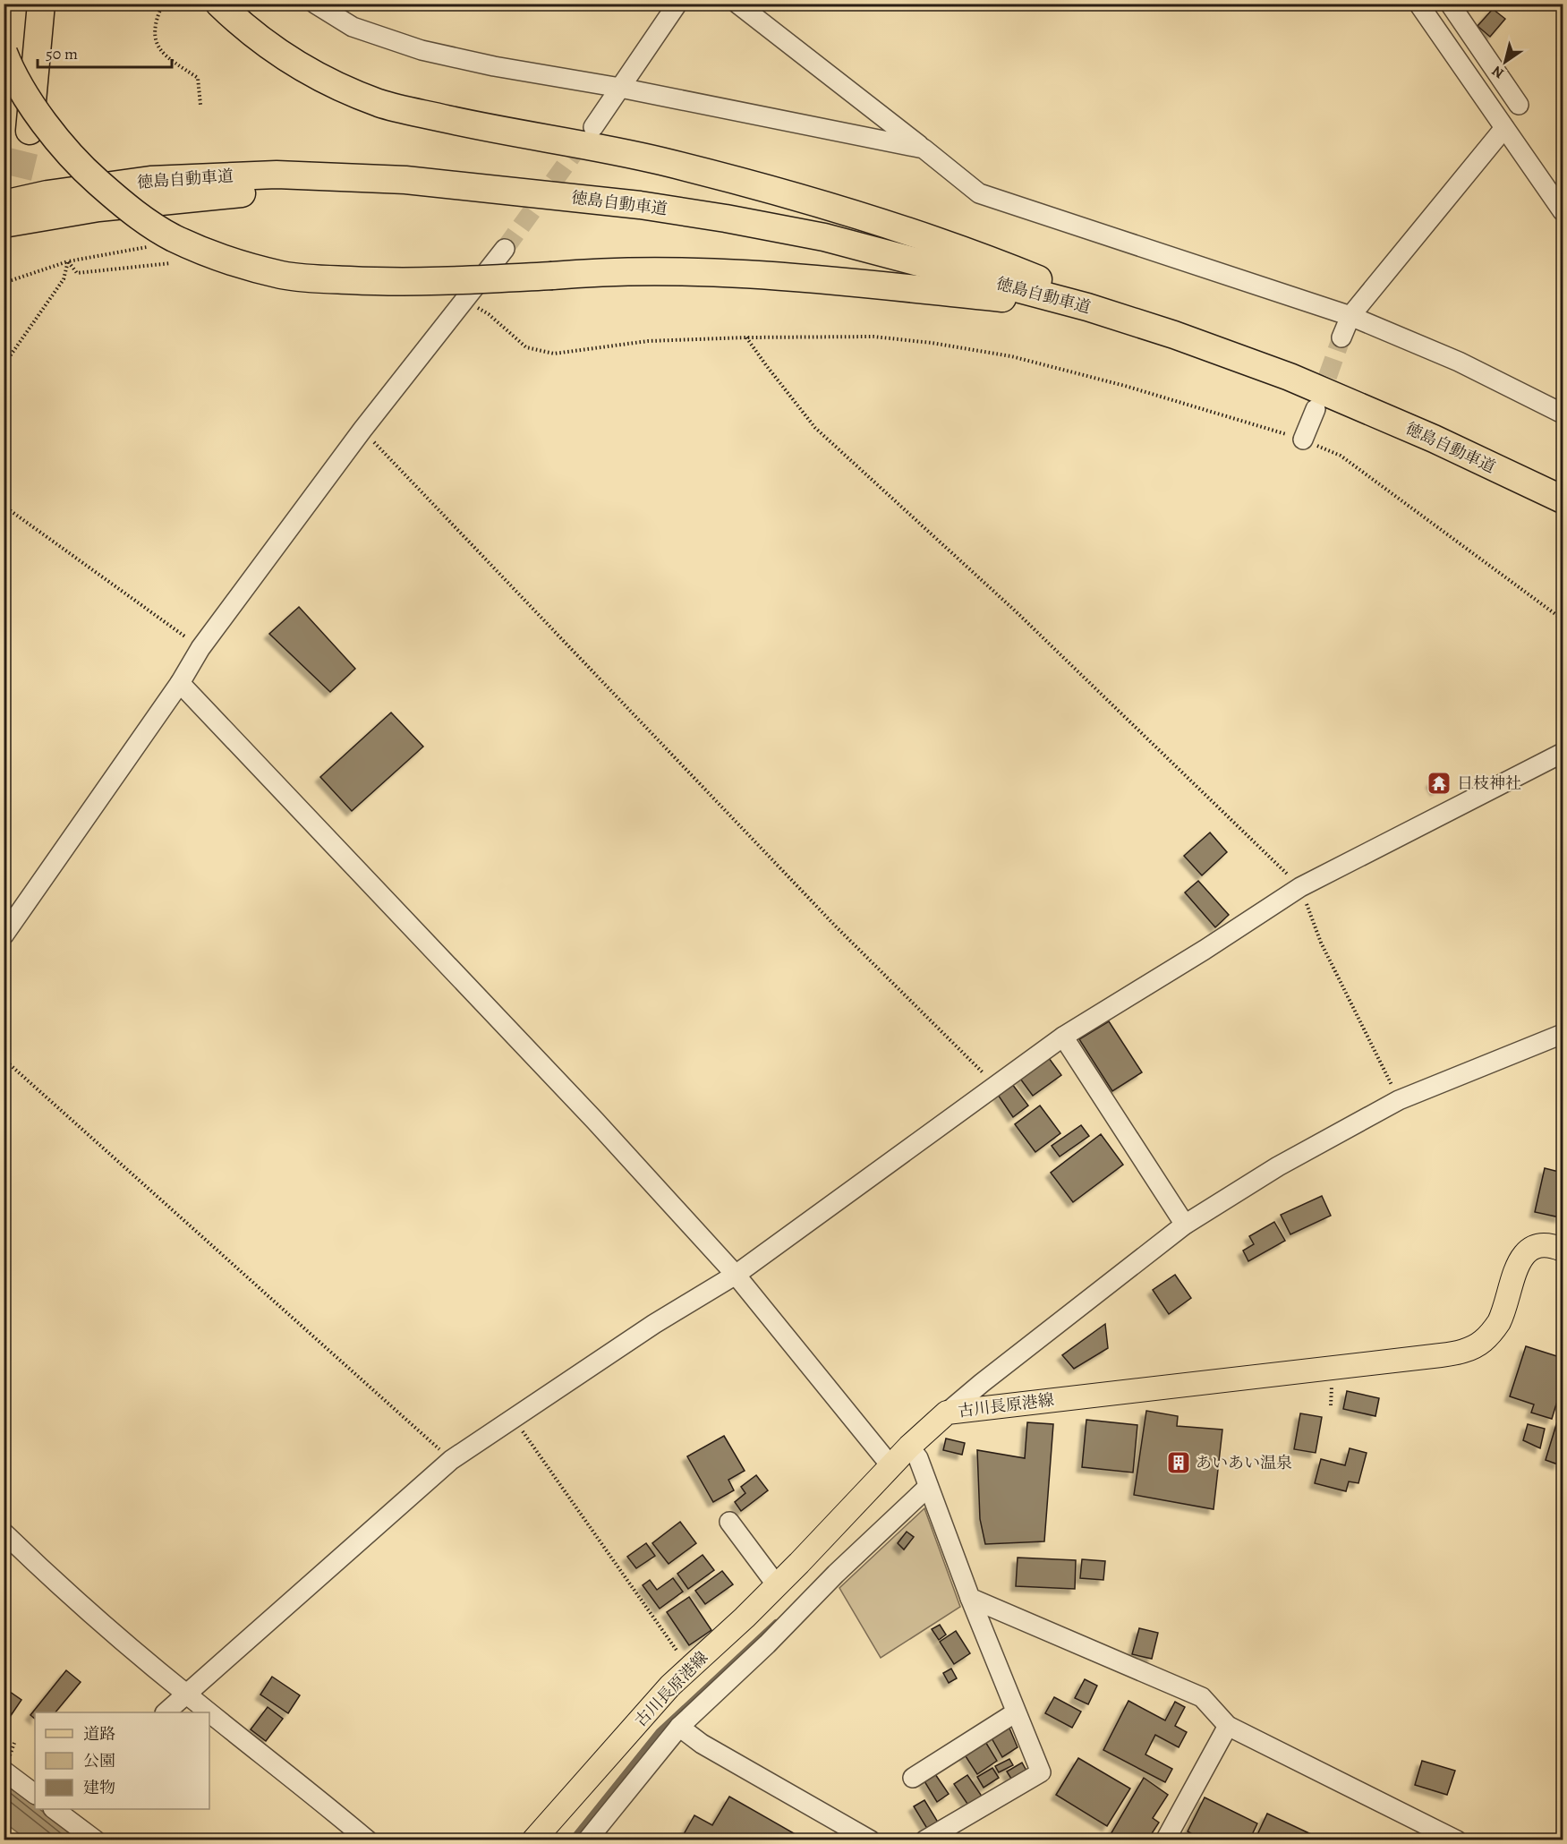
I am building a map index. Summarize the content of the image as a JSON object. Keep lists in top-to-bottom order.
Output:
{
  "streets": {
    "highway": ["徳島自動車道"],
    "main road": ["古川長原港線"]
  },
  "places": {
    "temple": ["日枝神社"],
    "building": ["あいあい温泉"]
  },
  "legend": ["道路", "公園", "建物"],
  "scale_bar": "50 m",
  "north": "bottom left"
}
